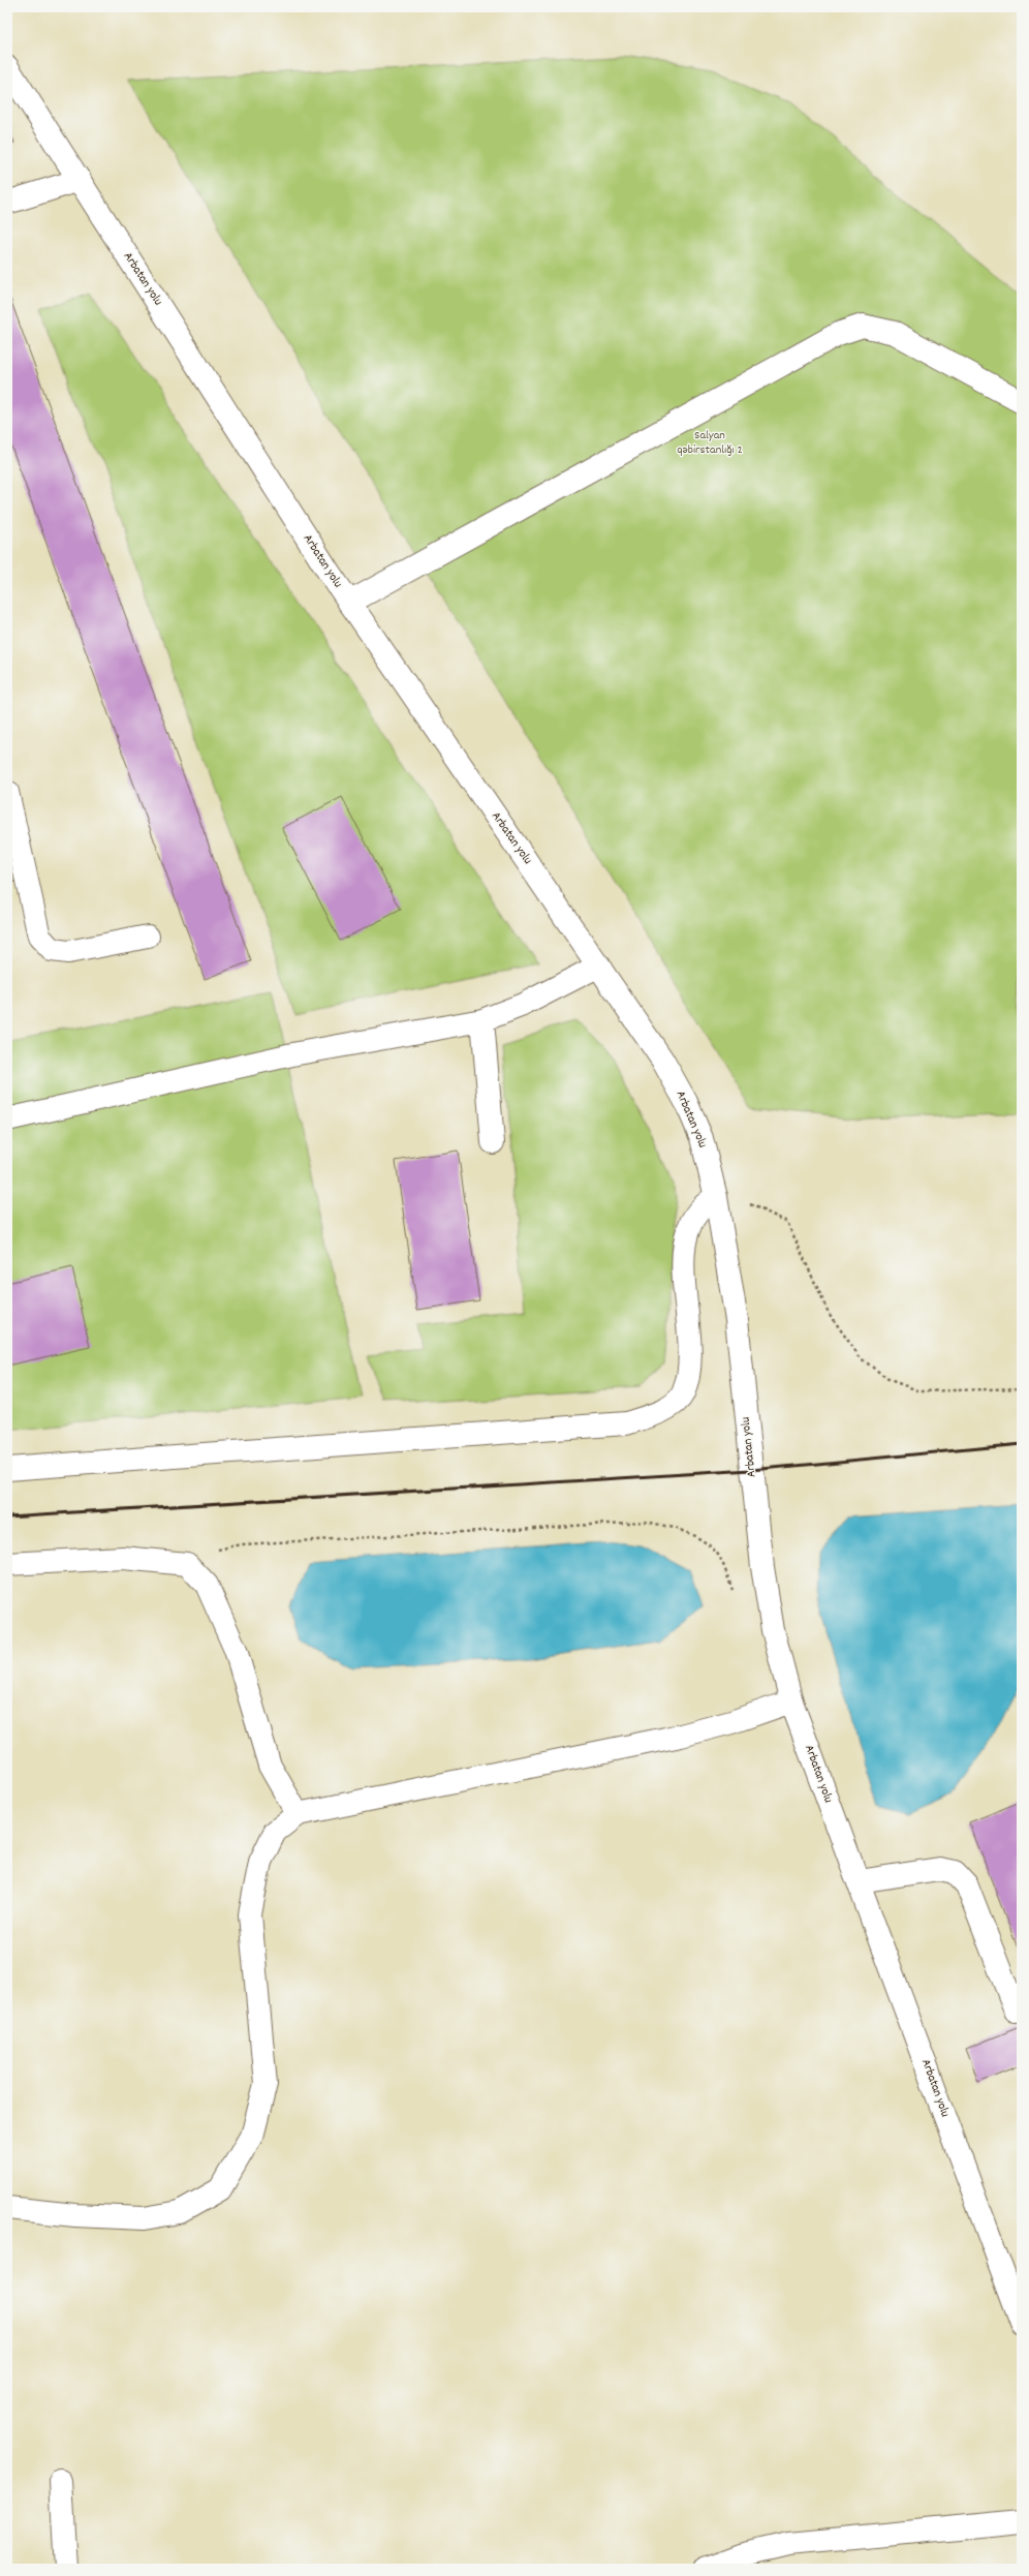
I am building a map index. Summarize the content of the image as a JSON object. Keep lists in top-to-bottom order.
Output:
{
  "streets": {
    "street": ["Arbatan yolu"]
  },
  "parks": ["Salyan qəbirstanlığı 2"]
}
